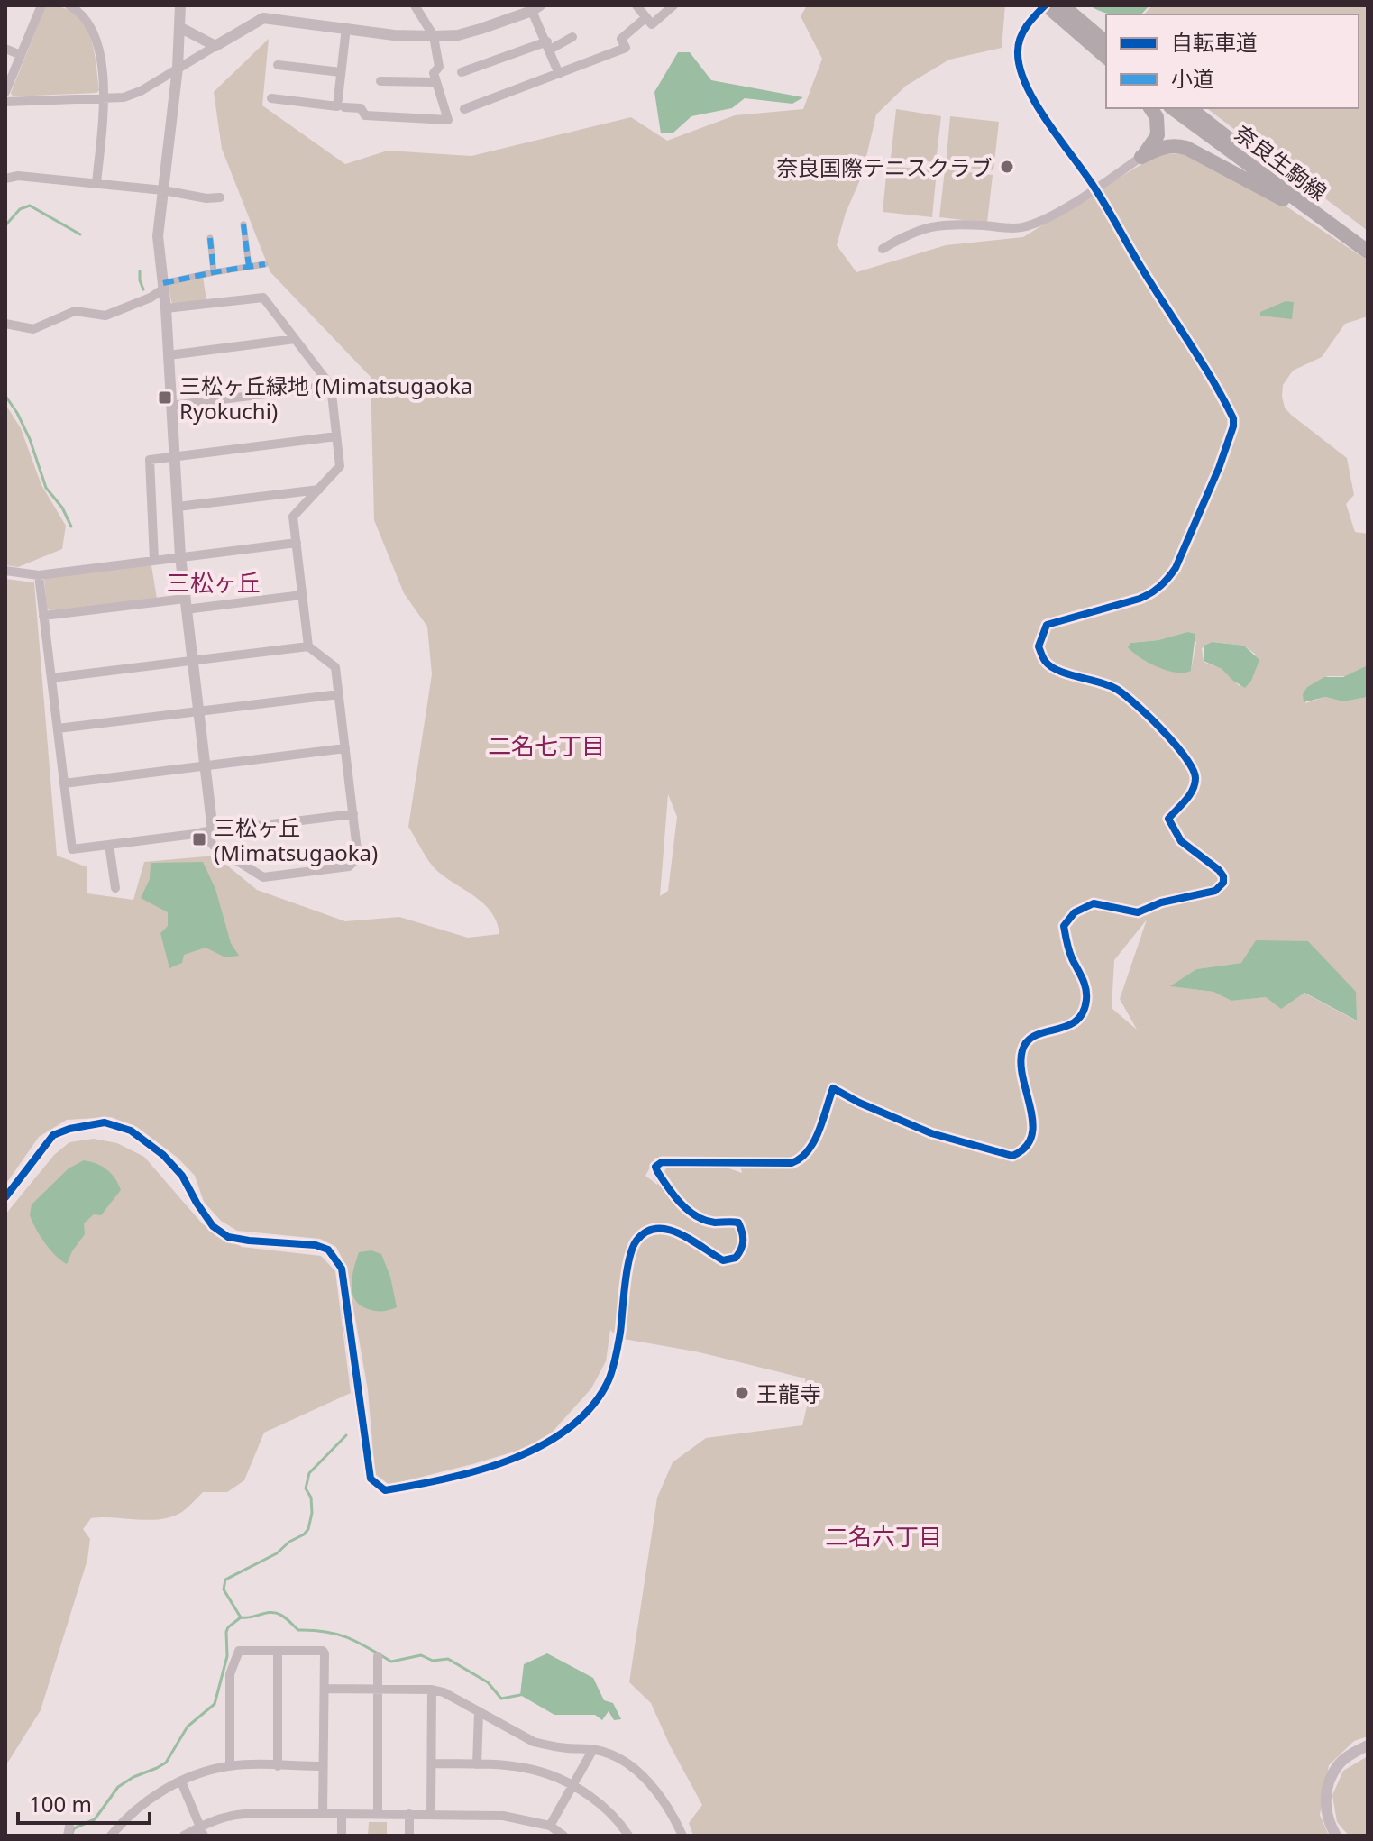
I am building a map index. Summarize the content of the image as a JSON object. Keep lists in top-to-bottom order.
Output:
{
  "streets": {
    "main road": ["奈良生駒線"]
  },
  "districts": ["三松ヶ丘", "二名七丁目", "二名六丁目"],
  "places": {
    "other": ["奈良国際テニスクラブ", "王龍寺"],
    "transit": ["三松ヶ丘緑地 (Mimatsugaoka Ryokuchi)", "三松ヶ丘 (Mimatsugaoka)"]
  },
  "legend": ["自転車道", "小道"],
  "scale_bar": "100 m"
}
